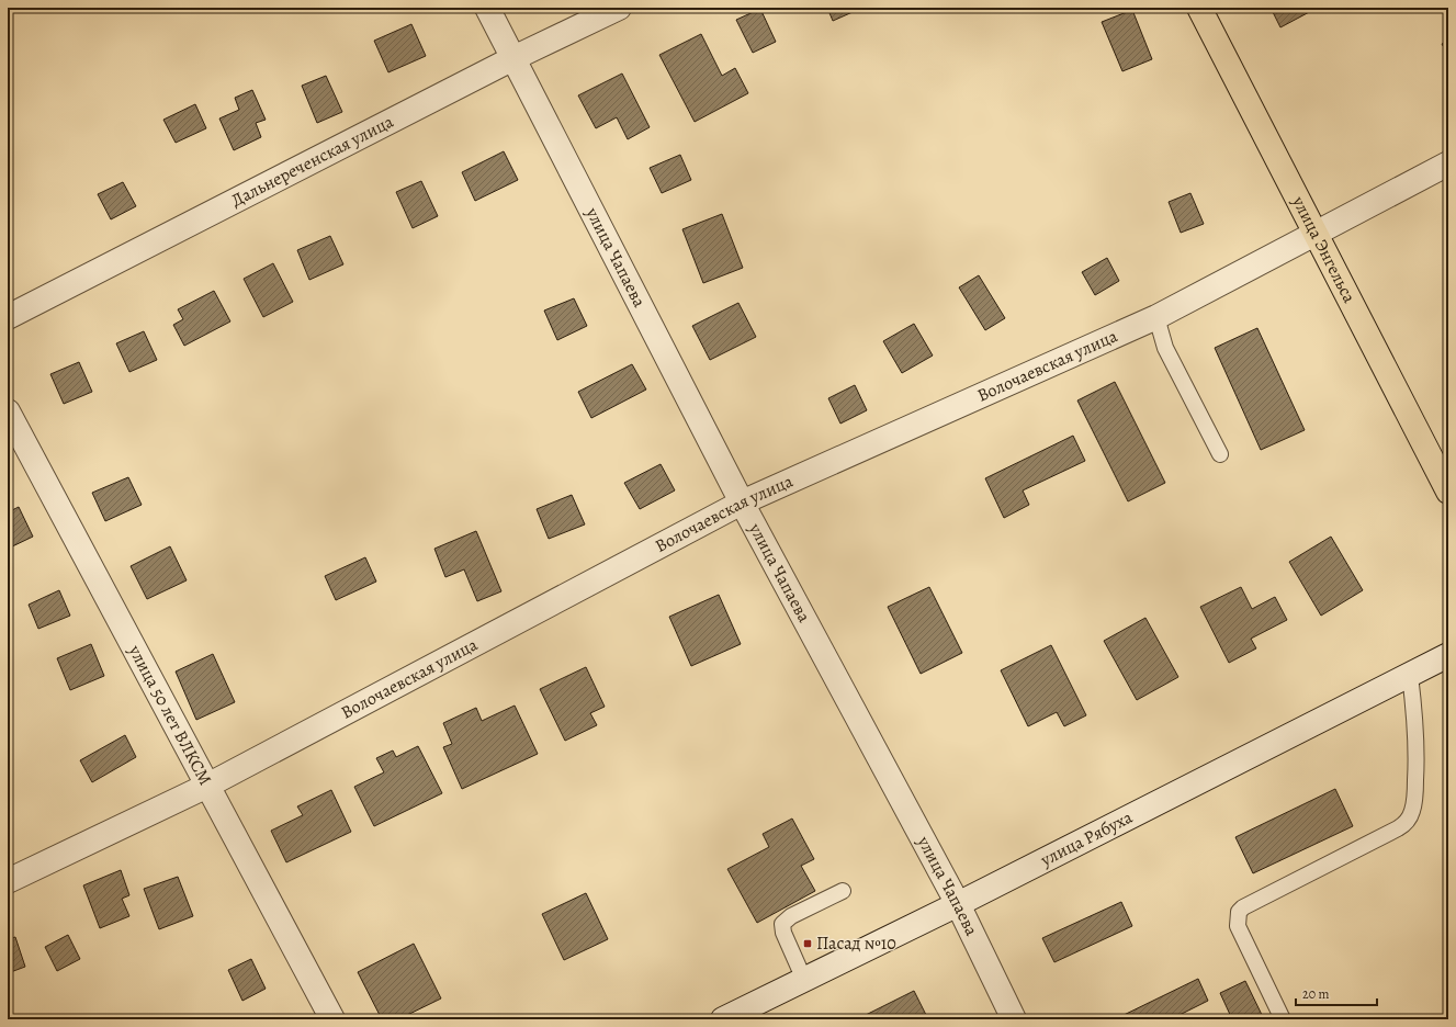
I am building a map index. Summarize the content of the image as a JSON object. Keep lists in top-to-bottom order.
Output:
{
  "streets": {
    "main road": ["улица Энгельса"],
    "street": [
      "Дальнереченская улица",
      "улица Чапаева",
      "Волочаевская улица",
      "улица 50 лет ВЛКСМ",
      "улица Рябуха"
    ]
  },
  "crossings": [
    ["Дальнереченская улица", "улица Чапаева"],
    ["улица Энгельса", "Волочаевская улица"],
    ["улица Чапаева", "Волочаевская улица"],
    ["улица Чапаева", "улица Рябуха"],
    ["Волочаевская улица", "улица 50 лет ВЛКСМ"]
  ],
  "places": {
    "transit": ["Пасад №10"]
  },
  "scale_bar": "20 m"
}
